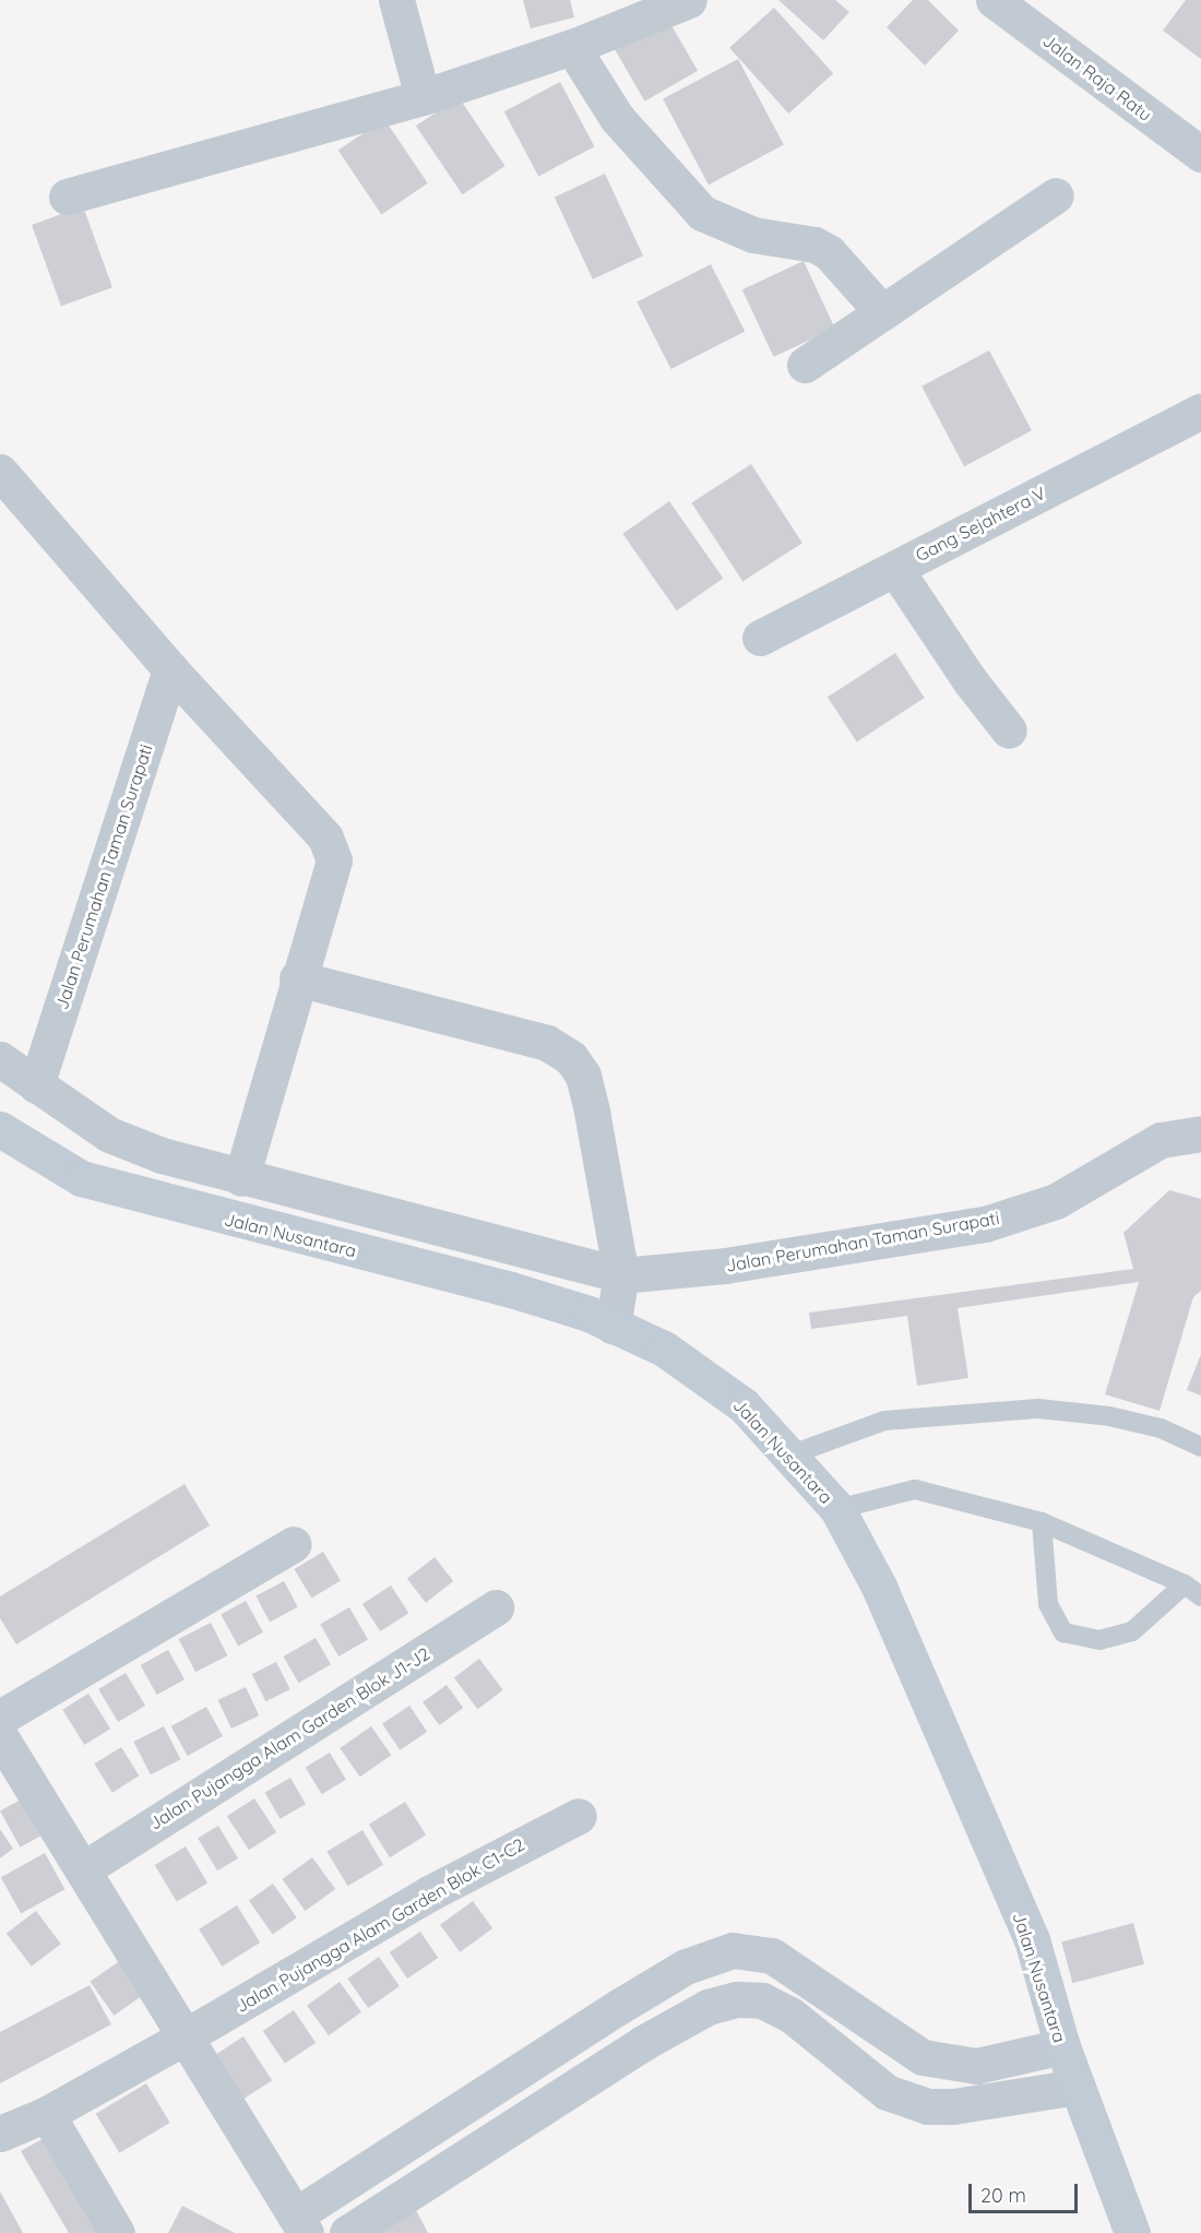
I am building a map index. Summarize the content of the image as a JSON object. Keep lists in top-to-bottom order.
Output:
{
  "streets": {
    "street": [
      "Jalan Raja Ratu",
      "Gang Sejahtera V",
      "Jalan Perumahan Taman Surapati",
      "Jalan Nusantara",
      "Jalan Pujangga Alam Garden Blok J1-J2",
      "Jalan Pujangga Alam Garden Blok C1-C2"
    ]
  },
  "scale_bar": "20 m"
}
